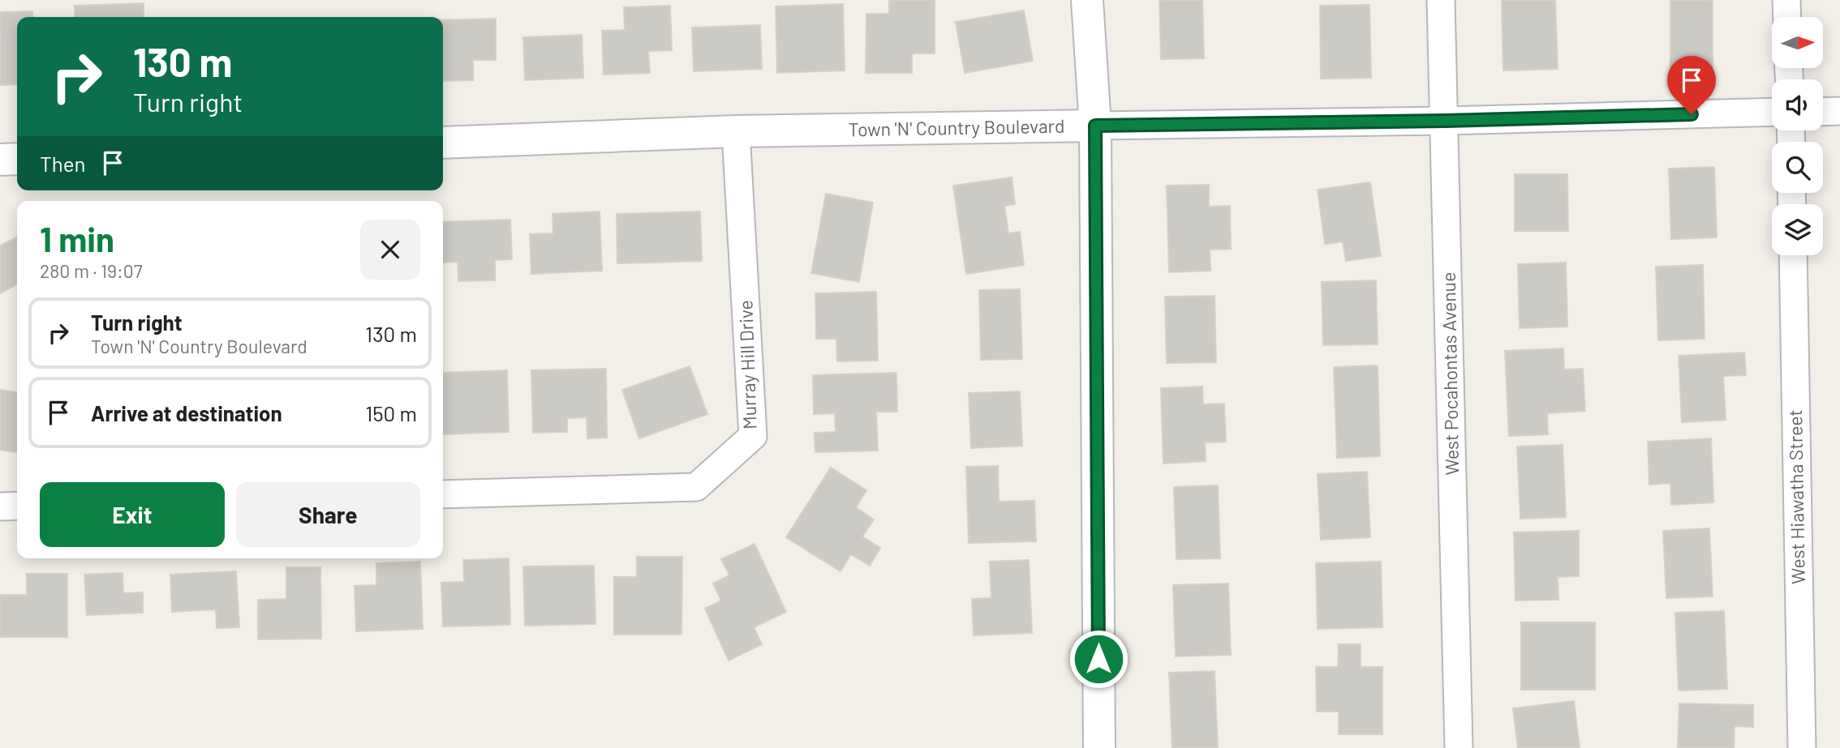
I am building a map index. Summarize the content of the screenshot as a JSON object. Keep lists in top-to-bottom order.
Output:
{
  "streets": {
    "street": [
      "Town 'N' Country Boulevard",
      "Murray Hill Drive",
      "West Pocahontas Avenue",
      "West Hiawatha Street"
    ]
  },
  "crossings": [
    ["Town 'N' Country Boulevard", "Murray Hill Drive"],
    ["Town 'N' Country Boulevard", "West Pocahontas Avenue"]
  ],
  "north": "right",
  "page": {
    "turn": ["130 m", "Turn right"],
    "then": "Then",
    "heading": ["1 min", "280 m · 19:07"],
    "list": [
      {
        "name": "Turn right",
        "note": "Town 'N' Country Boulevard",
        "value": "130 m"
      },
      {
        "name": "Arrive at destination",
        "value": "150 m"
      }
    ],
    "buttons": ["Exit", "Share"]
  }
}
